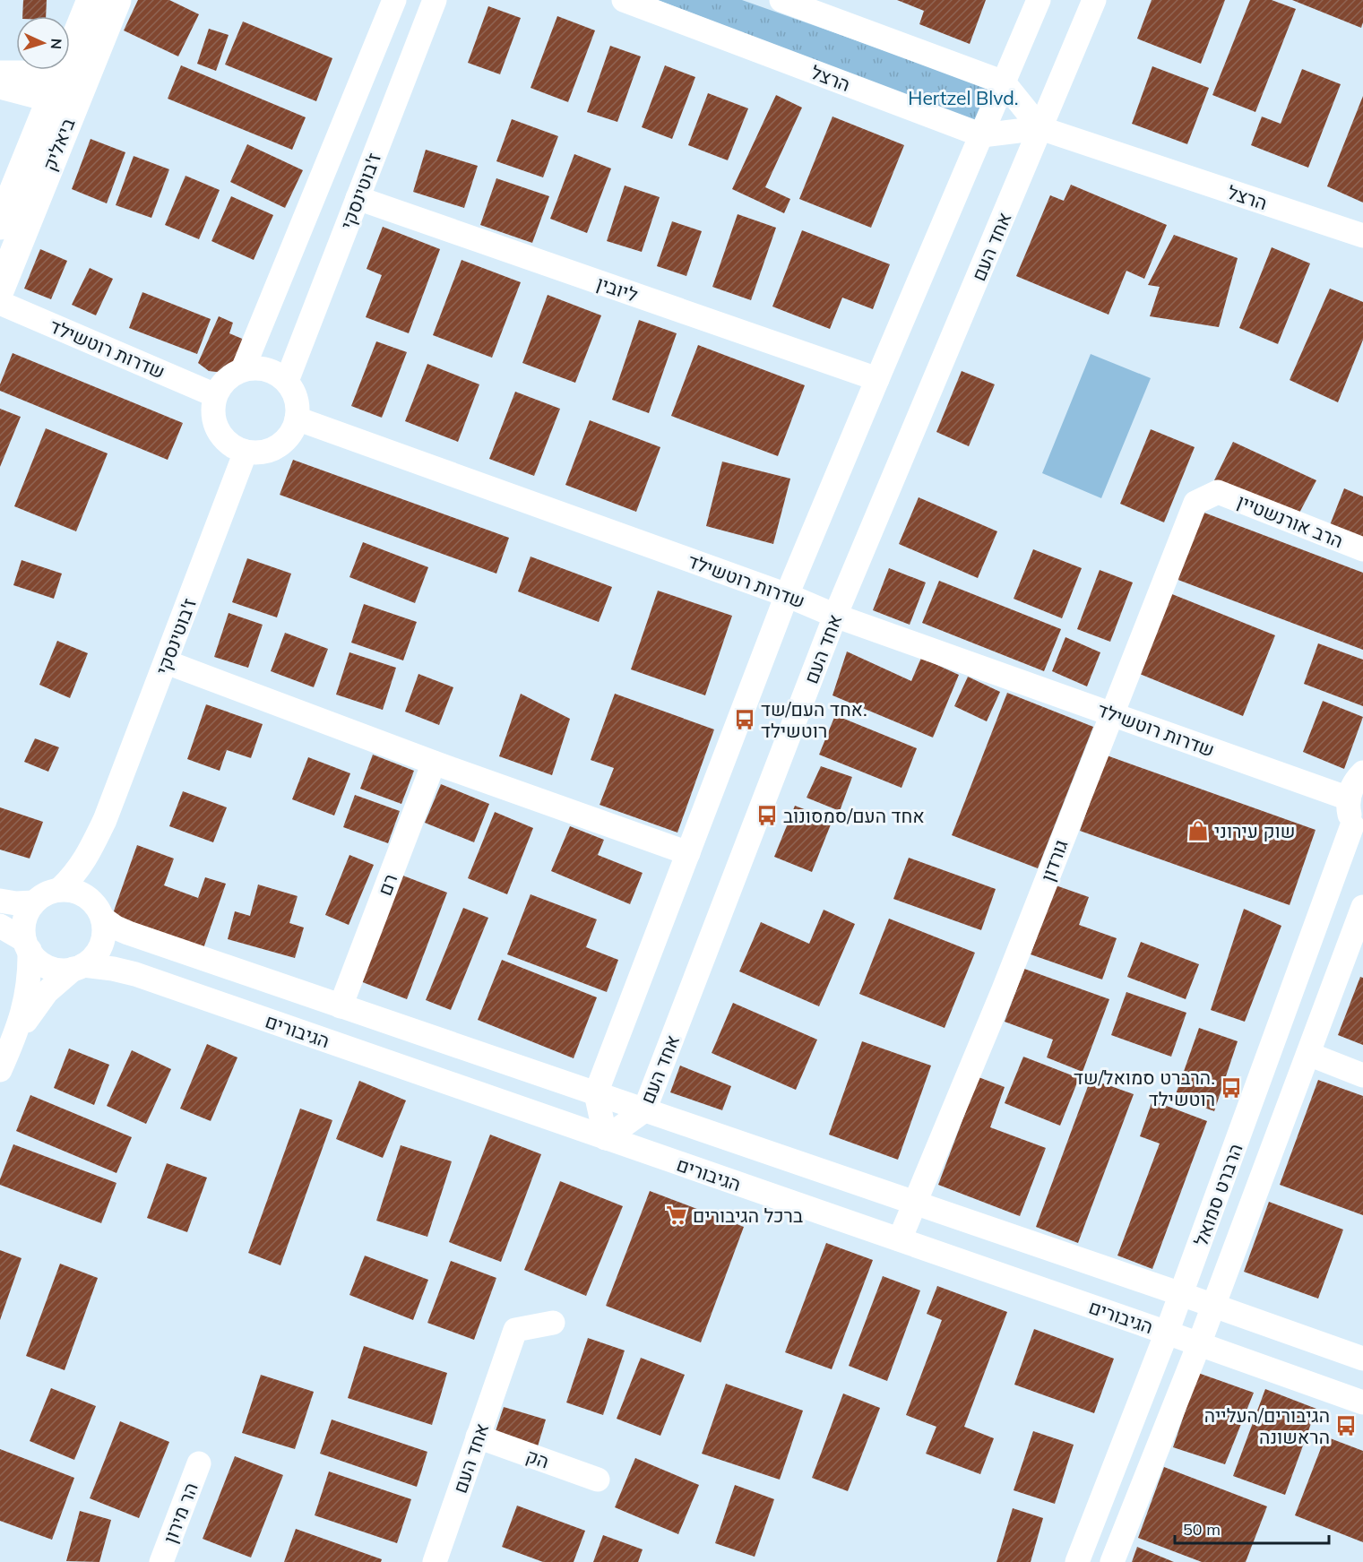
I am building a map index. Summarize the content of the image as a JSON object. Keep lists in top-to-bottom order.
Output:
{
  "streets": {
    "main road": ["ביאליק"],
    "street": [
      "הרצל",
      "ז'בוטינסקי",
      "אחד העם",
      "ליובין",
      "שדרות רוטשילד",
      "הרב אורנשטיין",
      "גורדון",
      "רם",
      "הגיבורים",
      "הרברט סמואל",
      "הק",
      "הר מירון"
    ]
  },
  "crossings": [
    ["הרצל", "אחד העם"],
    ["ז'בוטינסקי", "ליובין"],
    ["ז'בוטינסקי", "שדרות רוטשילד"],
    ["ז'בוטינסקי", "הגיבורים"],
    ["אחד העם", "שדרות רוטשילד"],
    ["אחד העם", "הגיבורים"],
    ["אחד העם", "הק"],
    ["שדרות רוטשילד", "גורדון"],
    ["הרב אורנשטיין", "גורדון"],
    ["גורדון", "הגיבורים"],
    ["רם", "הגיבורים"],
    ["הגיבורים", "הרברט סמואל"]
  ],
  "parks": ["Hertzel Blvd."],
  "places": {
    "bus stop": [
      "אחד העם/שד. רוטשילד",
      "אחד העם/סמסונוב",
      "הרברט סמואל/שד. רוטשילד",
      "הגיבורים/העלייה הראשונה"
    ],
    "shop": ["שוק עירוני"],
    "supermarket": ["ברכל הגיבורים"]
  },
  "scale_bar": "50 m",
  "north": "right"
}
